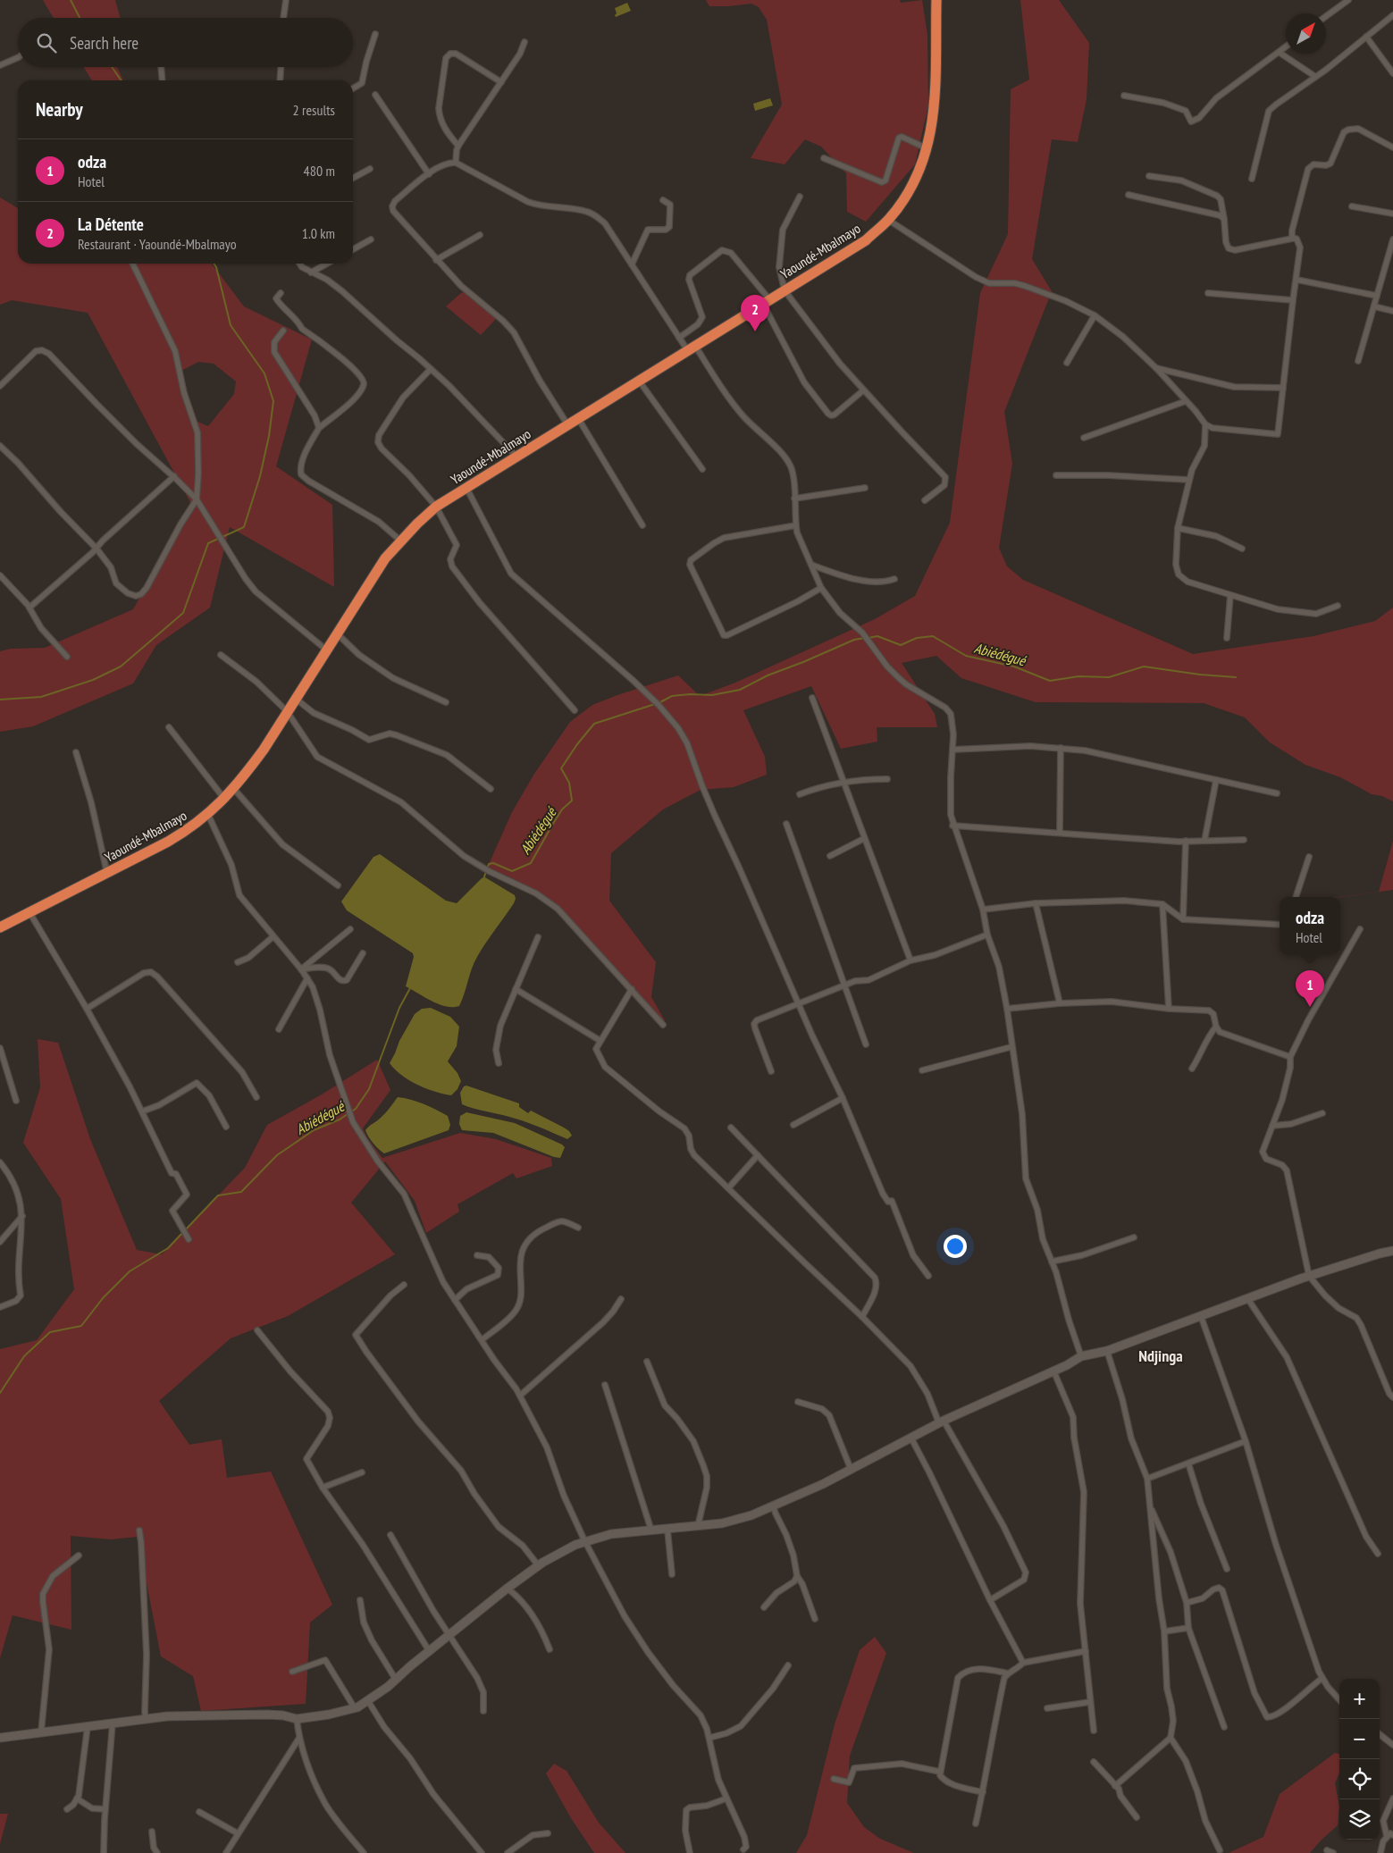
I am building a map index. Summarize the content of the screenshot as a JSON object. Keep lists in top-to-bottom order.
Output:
{
  "streets": {
    "highway": ["Yaoundé-Mbalmayo"]
  },
  "districts": ["Ndjinga"],
  "water": ["Abiédégué"],
  "north": "top right",
  "page": {
    "search": "Search here",
    "heading": ["Nearby", "2 results"],
    "list": [
      {
        "mark": "1",
        "name": "odza",
        "note": "Hotel",
        "value": "480 m"
      },
      {
        "mark": "2",
        "name": "La Détente",
        "note": "Restaurant · Yaoundé-Mbalmayo",
        "value": "1.0 km"
      }
    ],
    "pins": ["2", "1"],
    "popup": ["odza", "Hotel"],
    "map_buttons": ["+", "−"]
  }
}
